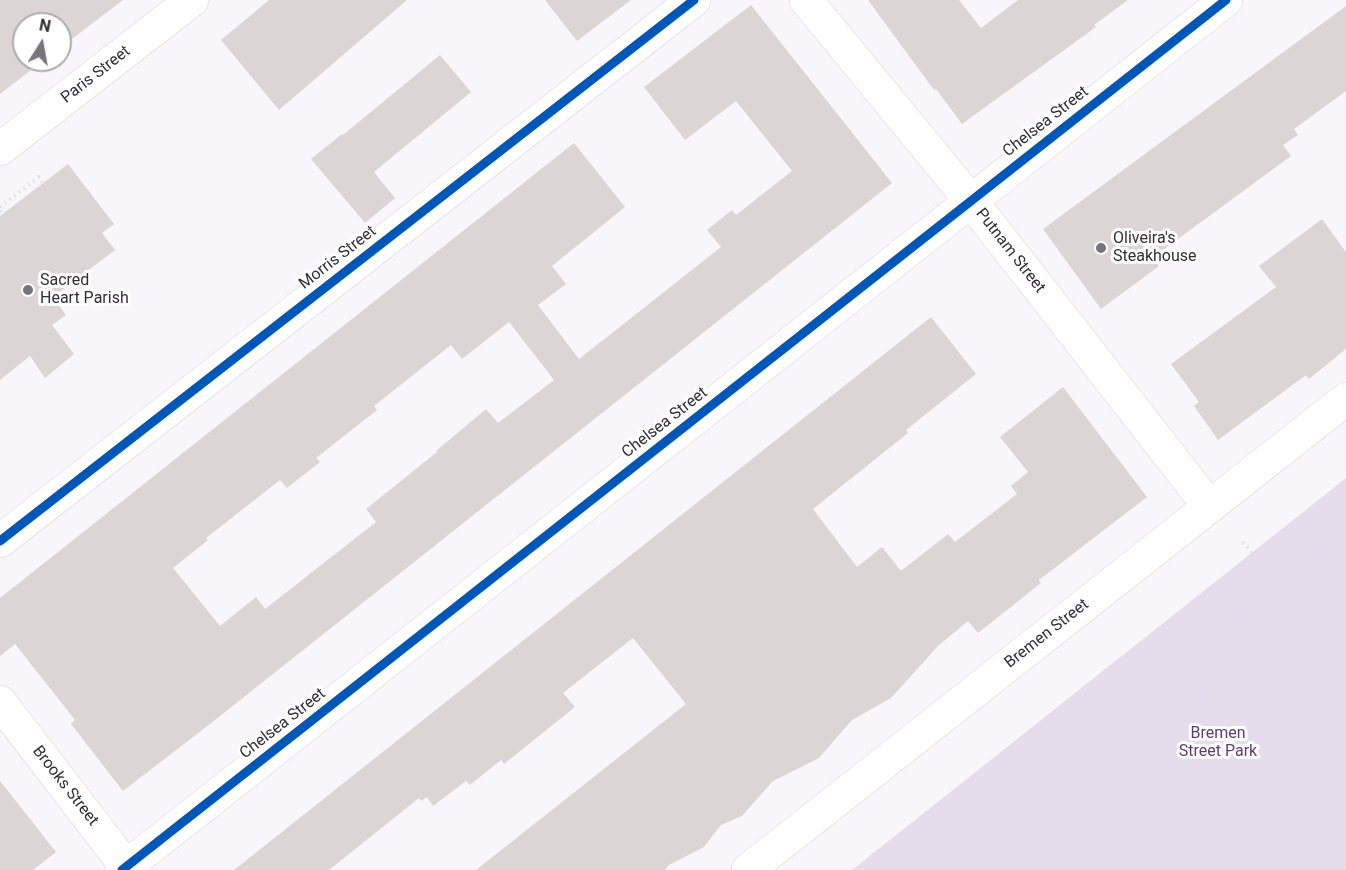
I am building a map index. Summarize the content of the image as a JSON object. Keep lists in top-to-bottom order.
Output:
{
  "streets": {
    "main road": [
      "Paris Street",
      "Chelsea Street",
      "Putnam Street",
      "Morris Street",
      "Bremen Street",
      "Brooks Street"
    ]
  },
  "crossings": [
    ["Chelsea Street", "Putnam Street"],
    ["Chelsea Street", "Brooks Street"],
    ["Putnam Street", "Bremen Street"]
  ],
  "parks": ["Bremen Street Park"],
  "places": ["Oliveira's Steakhouse", "Sacred Heart Parish"],
  "north": "top"
}
